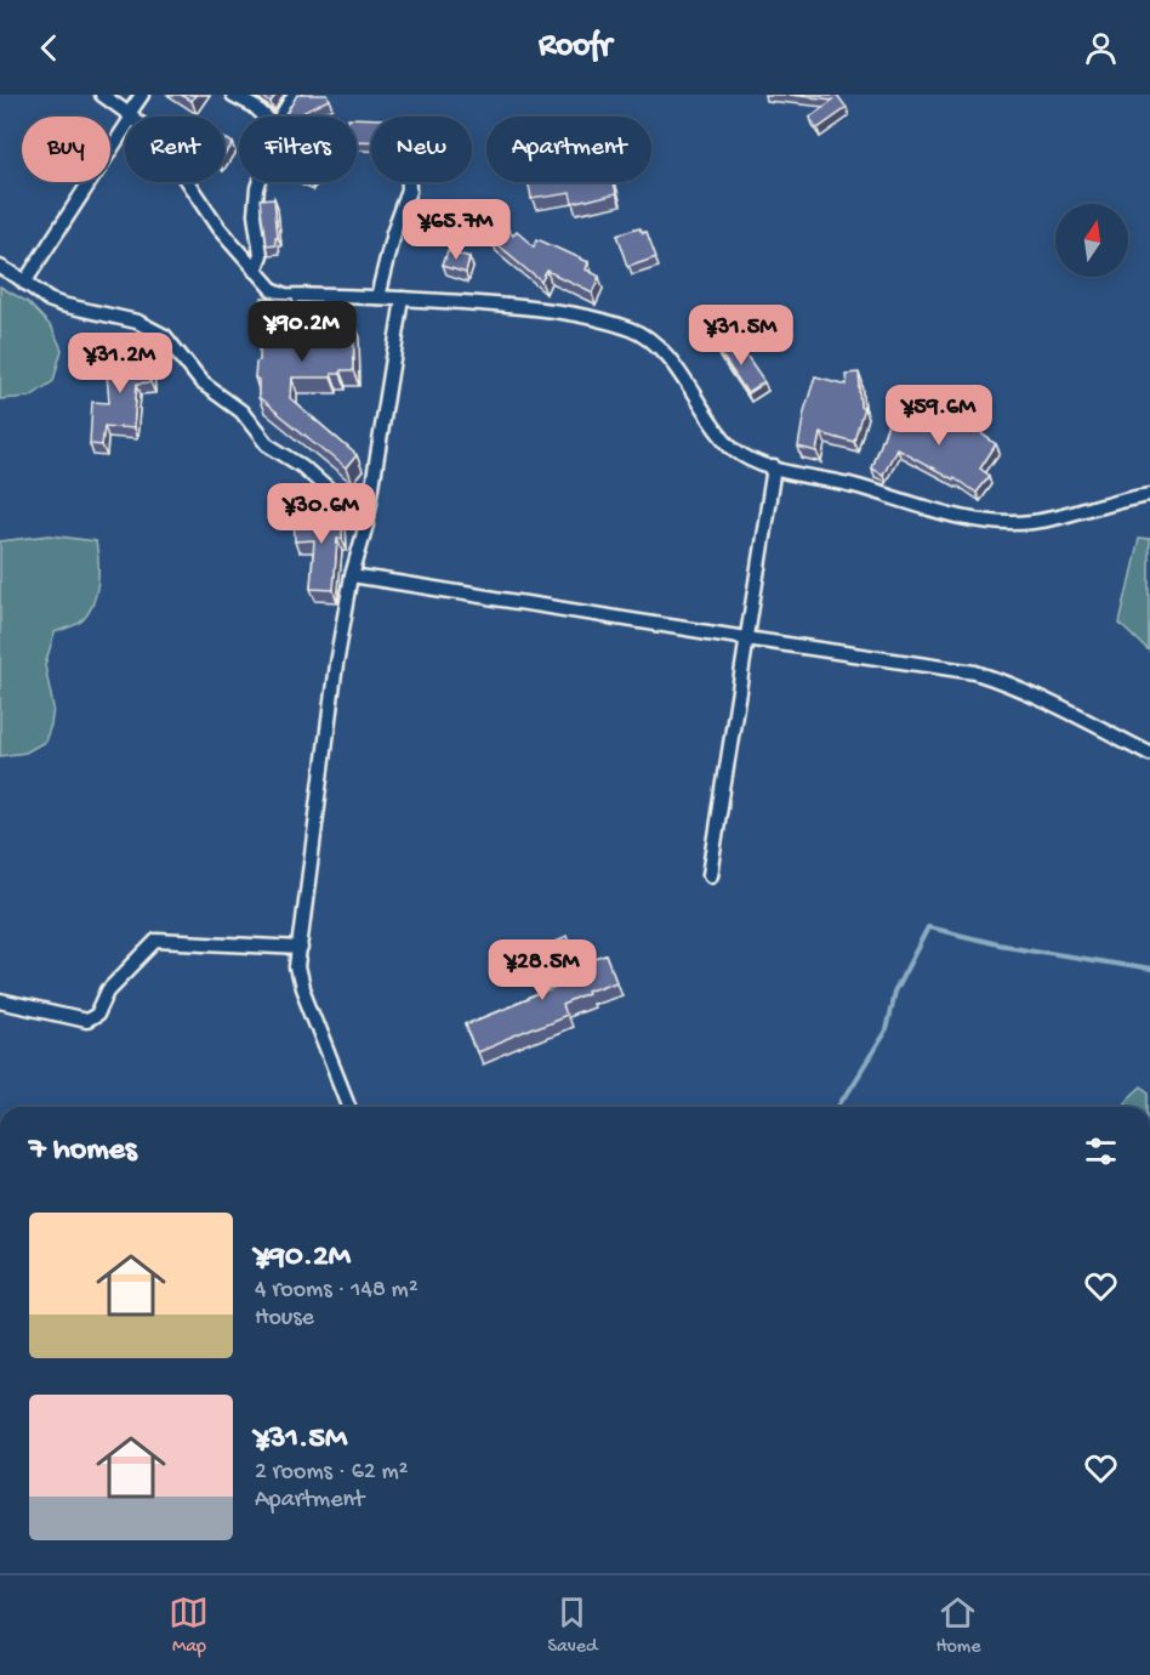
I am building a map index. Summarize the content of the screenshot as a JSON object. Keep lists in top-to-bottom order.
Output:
{
  "north": "top",
  "page": {
    "header": "Roofr",
    "chip": [
      "Buy",
      "Rent",
      "Filters",
      "New",
      "Apartment"
    ],
    "price": [
      "¥65.7M",
      "¥90.2M",
      "¥31.5M",
      "¥31.2M",
      "¥59.6M",
      "¥30.6M",
      "¥28.5M"
    ],
    "heading": "7 homes",
    "list": [
      {
        "name": "¥90.2M",
        "note": "4 rooms · 148 m² · House"
      },
      {
        "name": "¥31.5M",
        "note": "2 rooms · 62 m² · Apartment"
      }
    ],
    "tabs": ["Map", "Saved", "Home"]
  }
}
